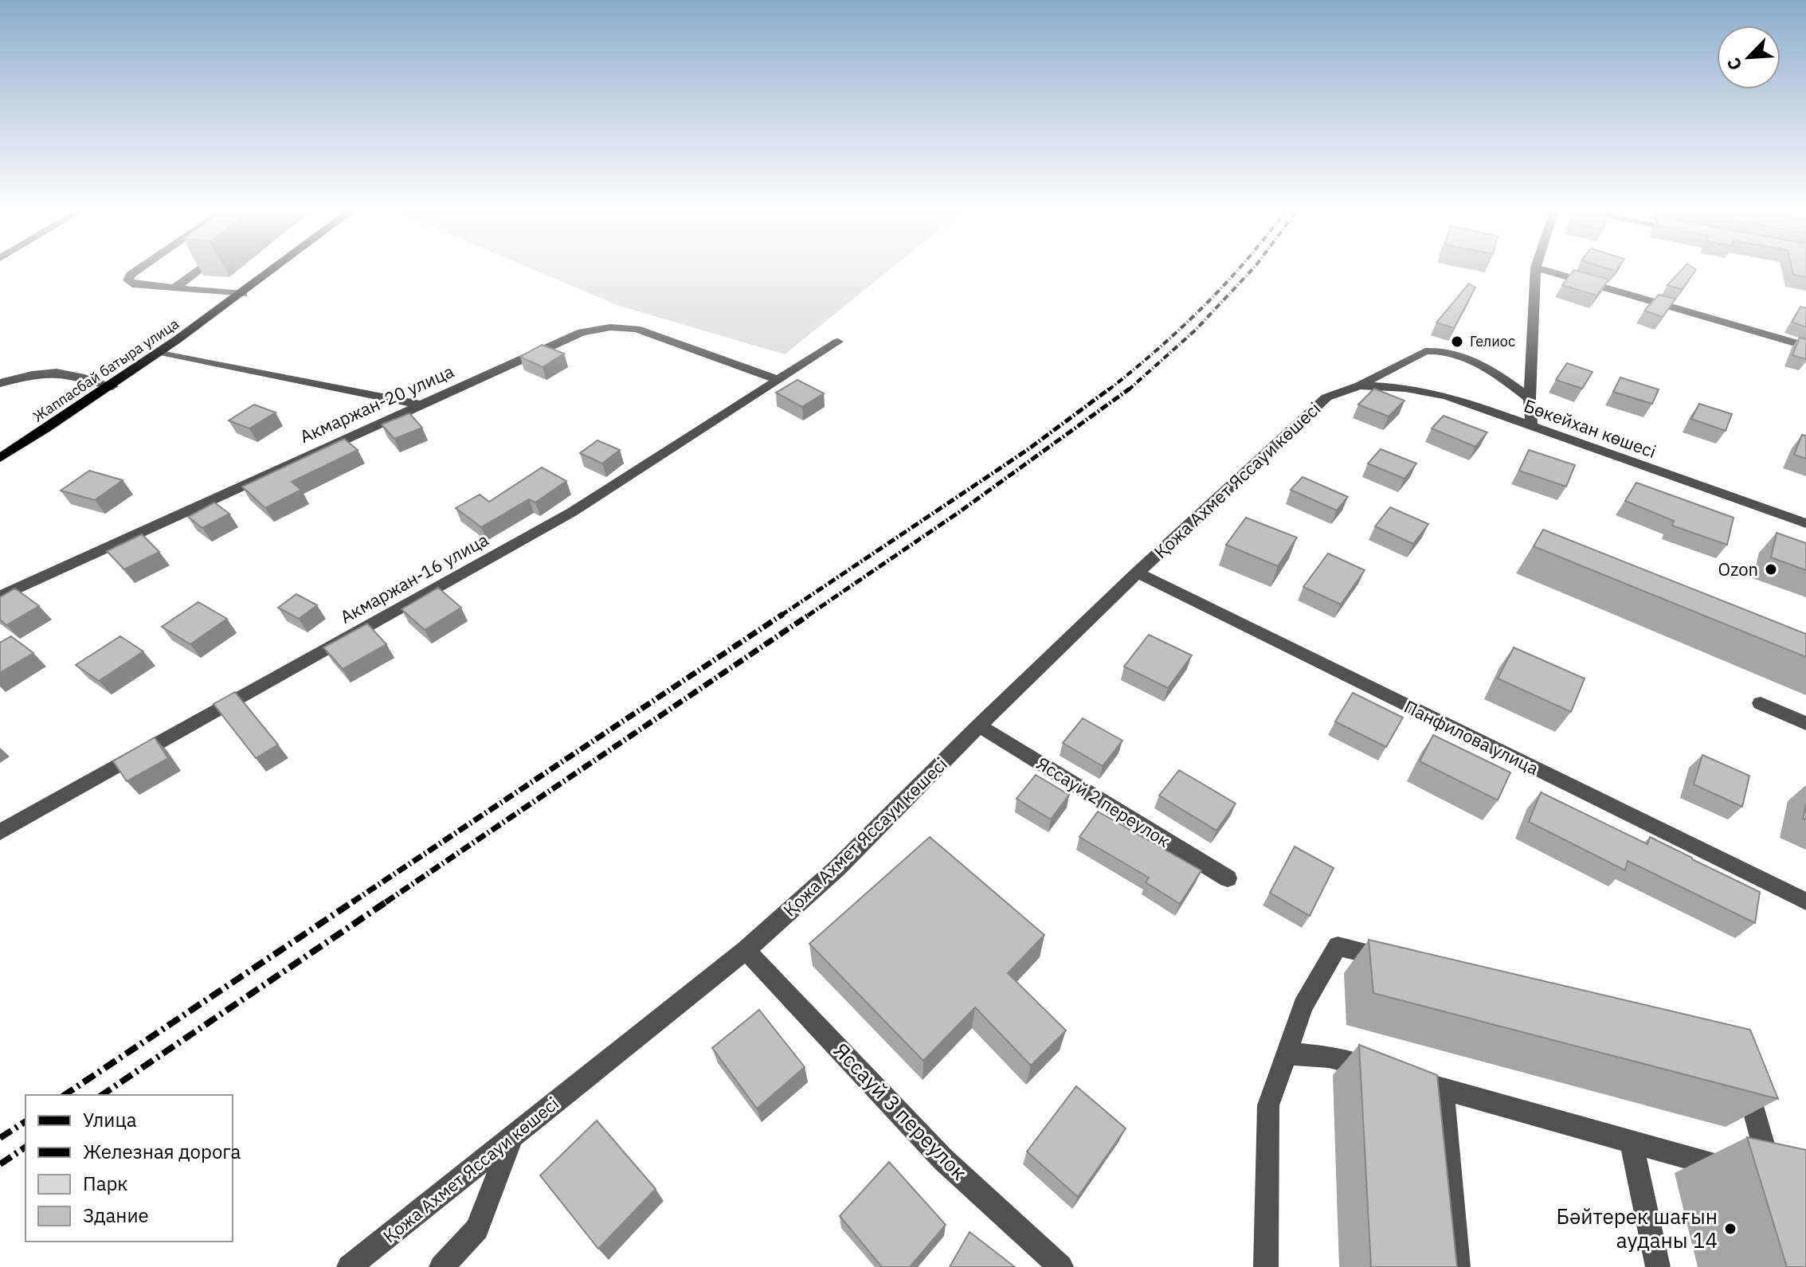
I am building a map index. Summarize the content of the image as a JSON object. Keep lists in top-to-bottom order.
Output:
{
  "streets": {
    "main road": ["Жаппасбай батыра улица"],
    "street": [
      "Акмаржан-20 улица",
      "Бөкейхан көшесі",
      "Қожа Ахмет Яссауи көшесі",
      "Акмаржан-16 улица",
      "Панфилова улица",
      "Яссауй 2 переулок",
      "Яссауй 3 переулок"
    ]
  },
  "crossings": [
    ["Акмаржан-20 улица", "Акмаржан-16 улица"],
    ["Бөкейхан көшесі", "Қожа Ахмет Яссауи көшесі"],
    ["Қожа Ахмет Яссауи көшесі", "Панфилова улица"],
    ["Қожа Ахмет Яссауи көшесі", "Яссауй 2 переулок"],
    ["Қожа Ахмет Яссауи көшесі", "Яссауй 3 переулок"]
  ],
  "places": ["Гелиос", "Ozon", "Бәйтерек шағын ауданы 14"],
  "legend": [
    "Улица",
    "Железная дорога",
    "Парк",
    "Здание"
  ],
  "north": "bottom left"
}
